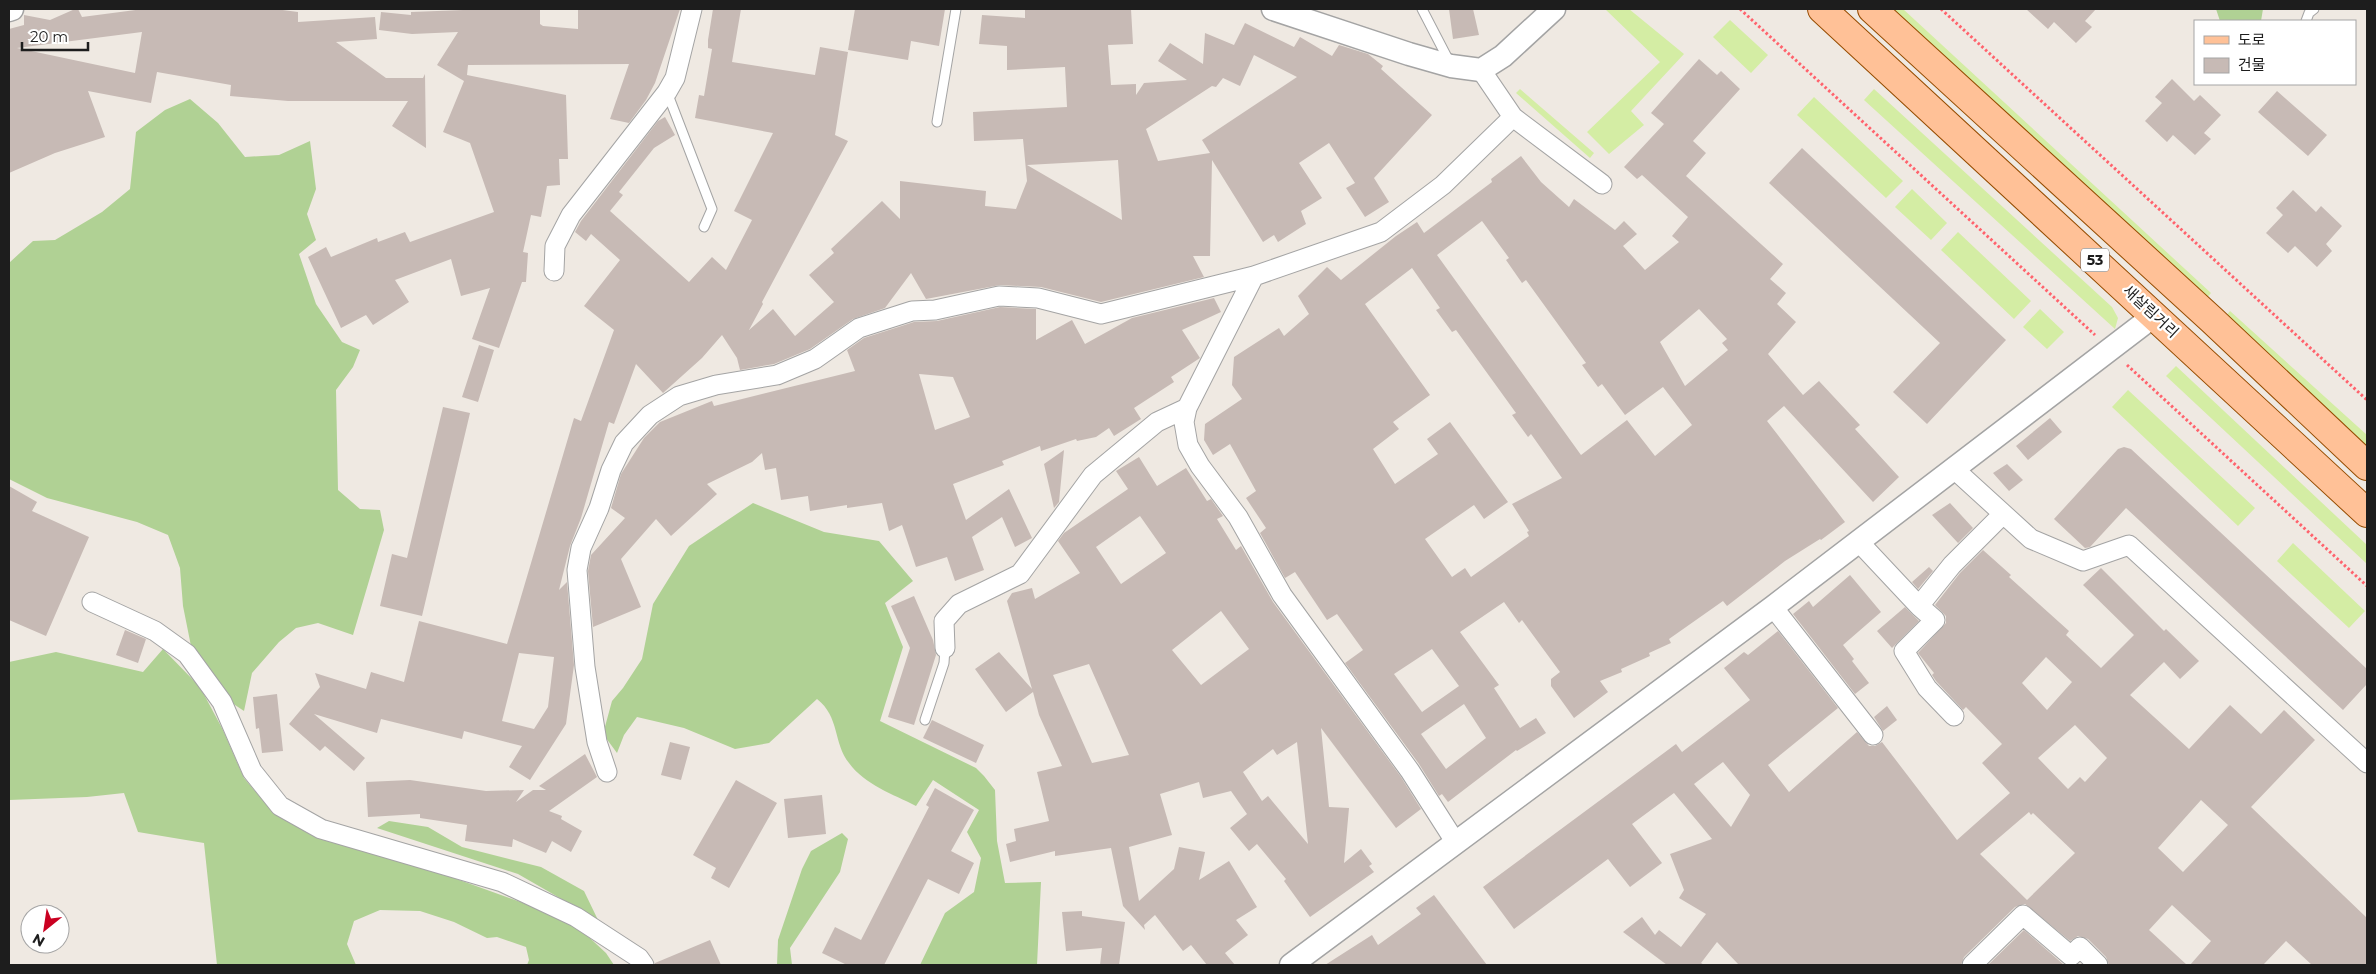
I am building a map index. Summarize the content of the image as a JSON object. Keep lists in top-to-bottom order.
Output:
{
  "streets": {
    "main road": ["53", "새살림거리"]
  },
  "legend": ["도로", "건물"],
  "scale_bar": "20 m",
  "north": "bottom left"
}
